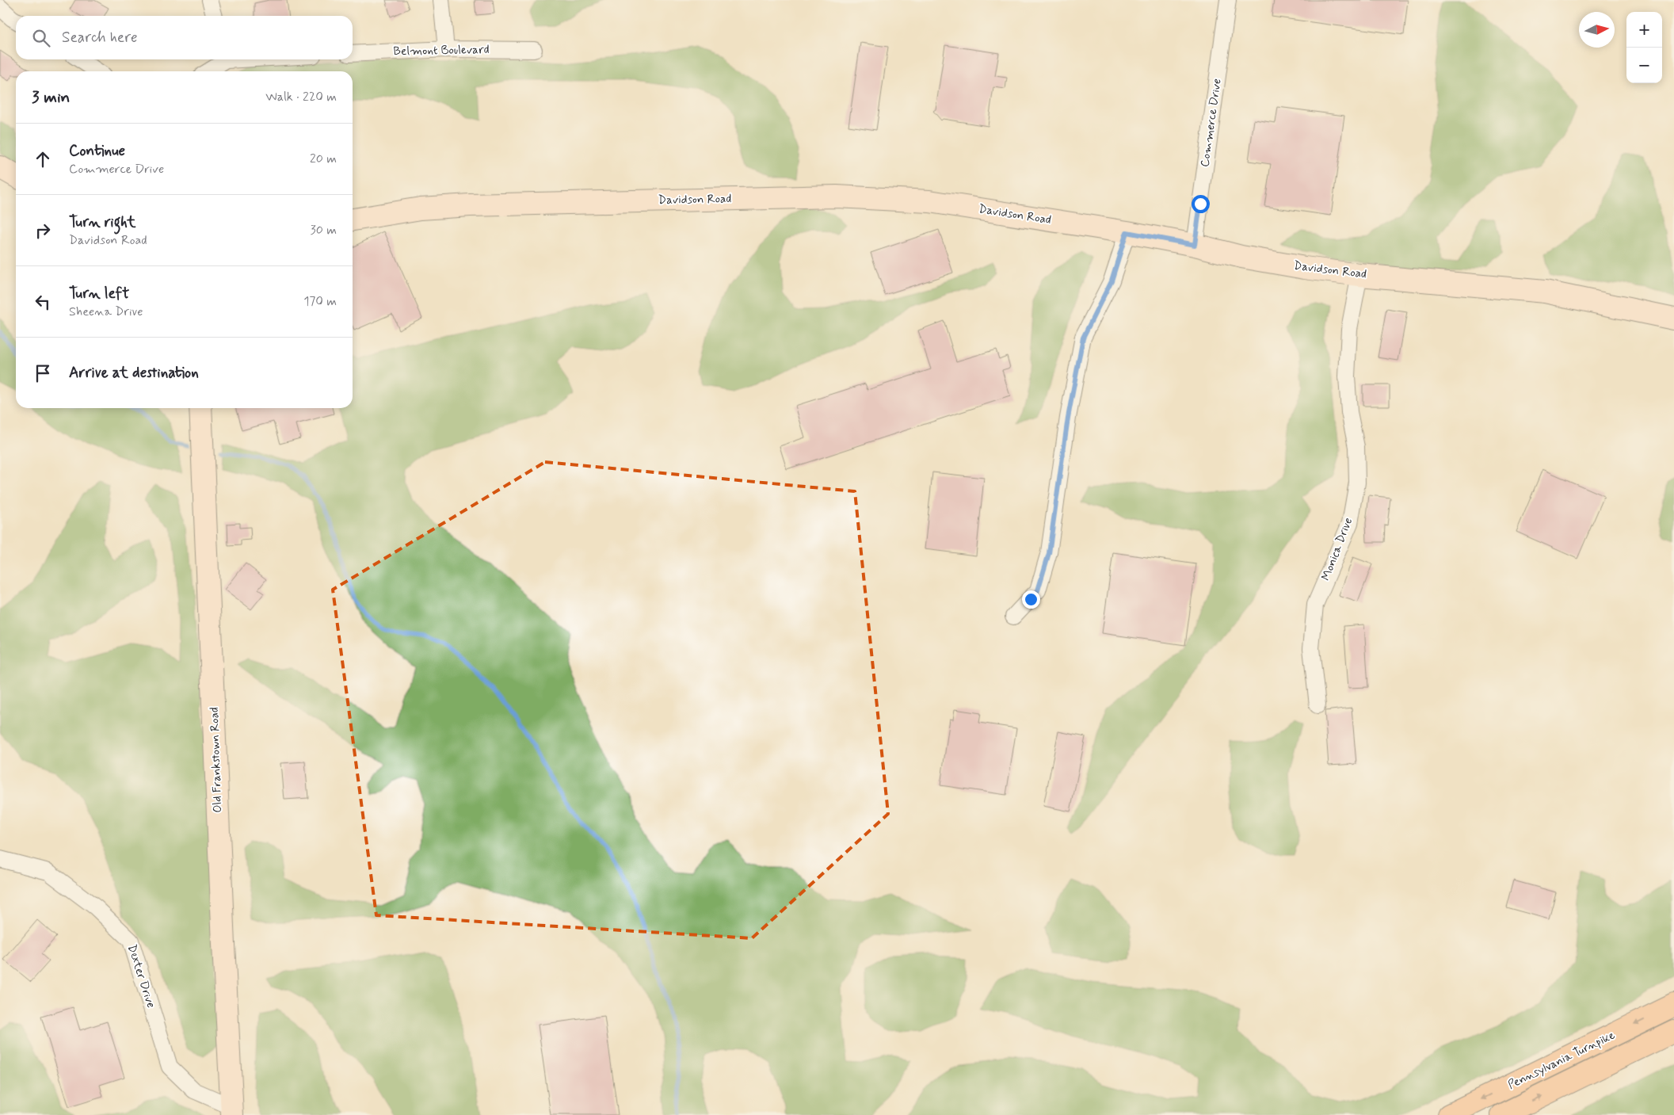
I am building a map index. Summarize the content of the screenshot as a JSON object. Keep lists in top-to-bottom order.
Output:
{
  "streets": {
    "highway": ["Pennsylvania Turnpike"],
    "street": [
      "Belmont Boulevard",
      "Commerce Drive",
      "Davidson Road",
      "Monica Drive",
      "Old Frankstown Road",
      "Dexter Drive"
    ]
  },
  "crossings": [
    ["Commerce Drive", "Davidson Road"],
    ["Davidson Road", "Monica Drive"],
    ["Old Frankstown Road", "Dexter Drive"]
  ],
  "north": "right",
  "page": {
    "map_buttons": ["+", "−"],
    "search": "Search here",
    "heading": ["3 min", "Walk · 220 m"],
    "list": [
      ["Continue", "Commerce Drive", "20 m"],
      ["Turn right", "Davidson Road", "30 m"],
      ["Turn left", "Sheena Drive", "170 m"],
      "Arrive at destination"
    ]
  }
}
